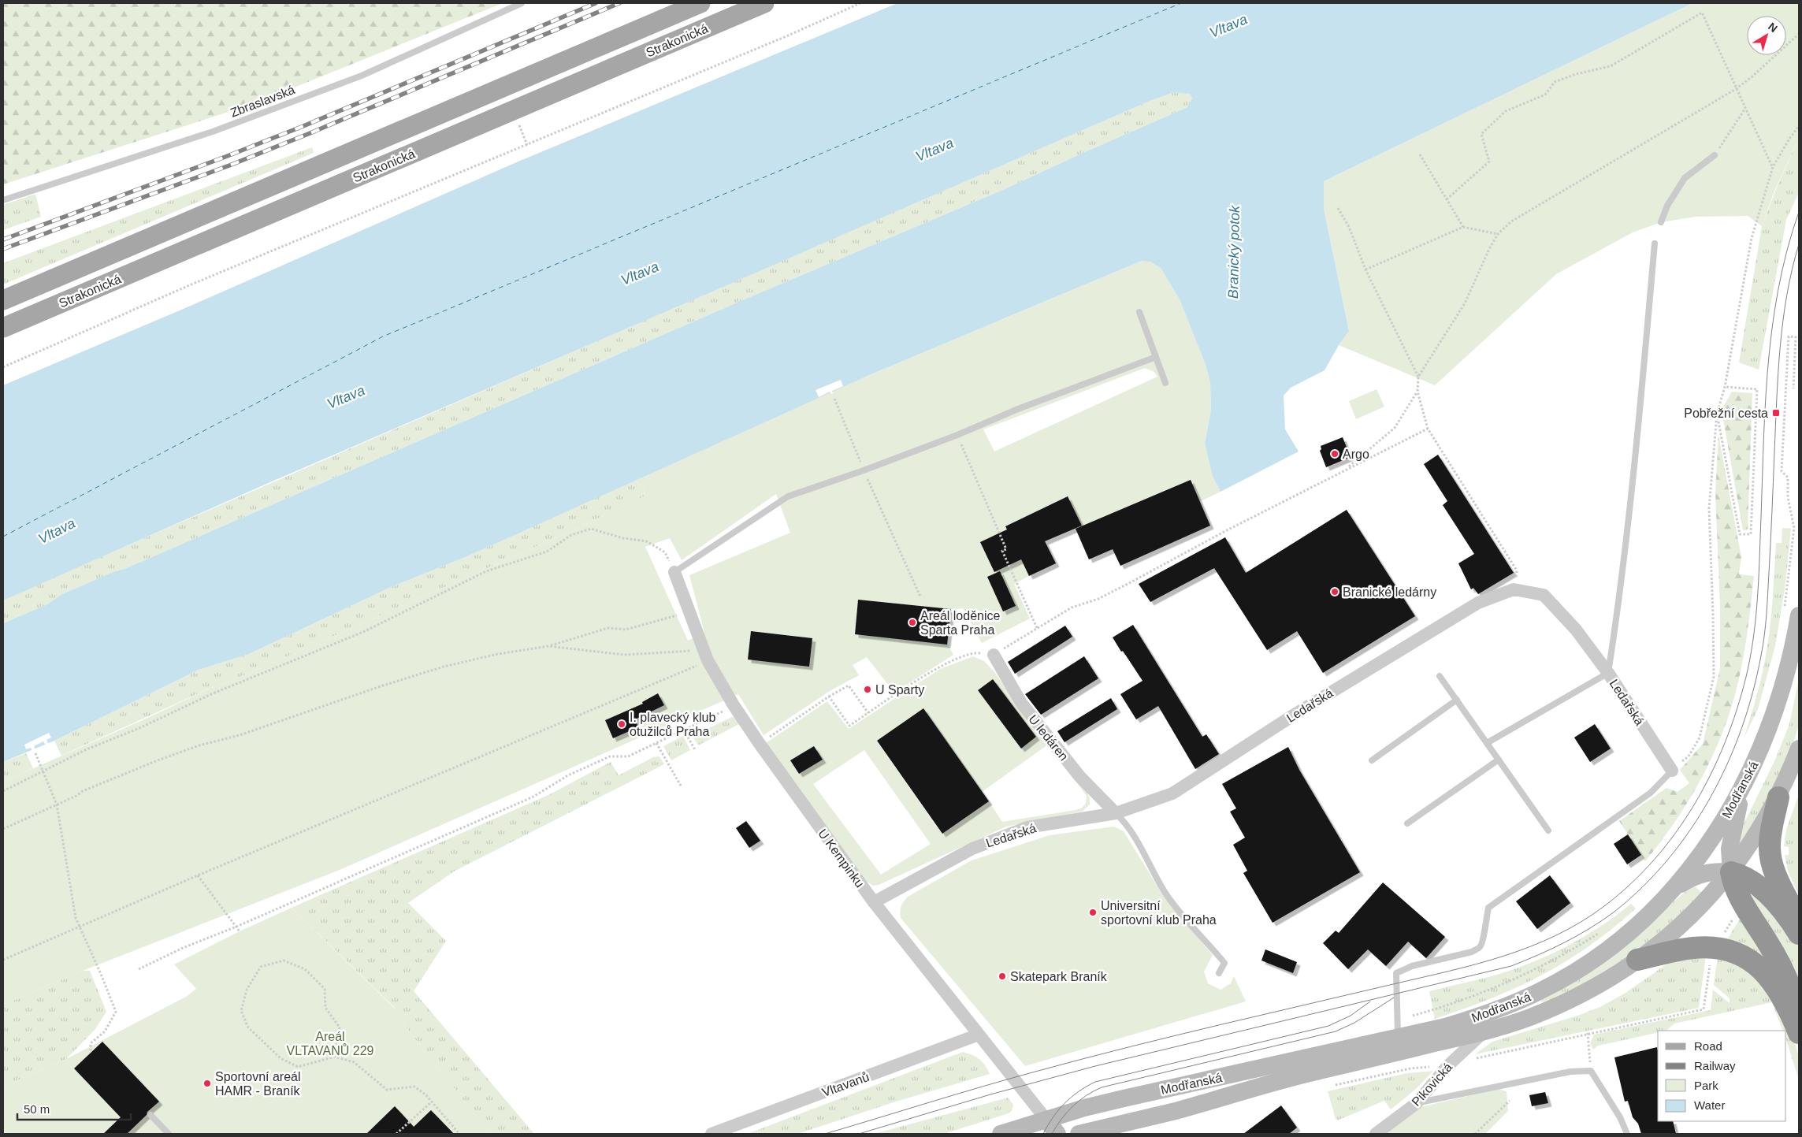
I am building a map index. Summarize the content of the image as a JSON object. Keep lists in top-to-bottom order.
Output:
{
  "streets": {
    "main road": ["Strakonická", "Modřanská"],
    "street": [
      "Ledařská",
      "U ledáren",
      "U Kempinku",
      "Vltavanů",
      "Pikovická"
    ],
    "lane": ["Zbraslavská"]
  },
  "crossings": [
    ["Ledařská", "U ledáren"],
    ["Ledařská", "U Kempinku"],
    ["Modřanská", "U Kempinku"],
    ["Modřanská", "Pikovická"],
    ["U Kempinku", "Vltavanů"]
  ],
  "water": ["Vltava", "Branický potok"],
  "parks": ["Areál VLTAVANŮ 229"],
  "places": {
    "transit": ["Pobřežní cesta"],
    "other": [
      "Argo",
      "Branické ledárny",
      "Areál loděnice Sparta Praha",
      "U Sparty",
      "I. plavecký klub otužilců Praha",
      "Universitní sportovní klub Praha",
      "Skatepark Braník",
      "Sportovní areál HAMR - Braník"
    ]
  },
  "legend": [
    "Road",
    "Railway",
    "Park",
    "Water"
  ],
  "scale_bar": "50 m",
  "north": "top right"
}
